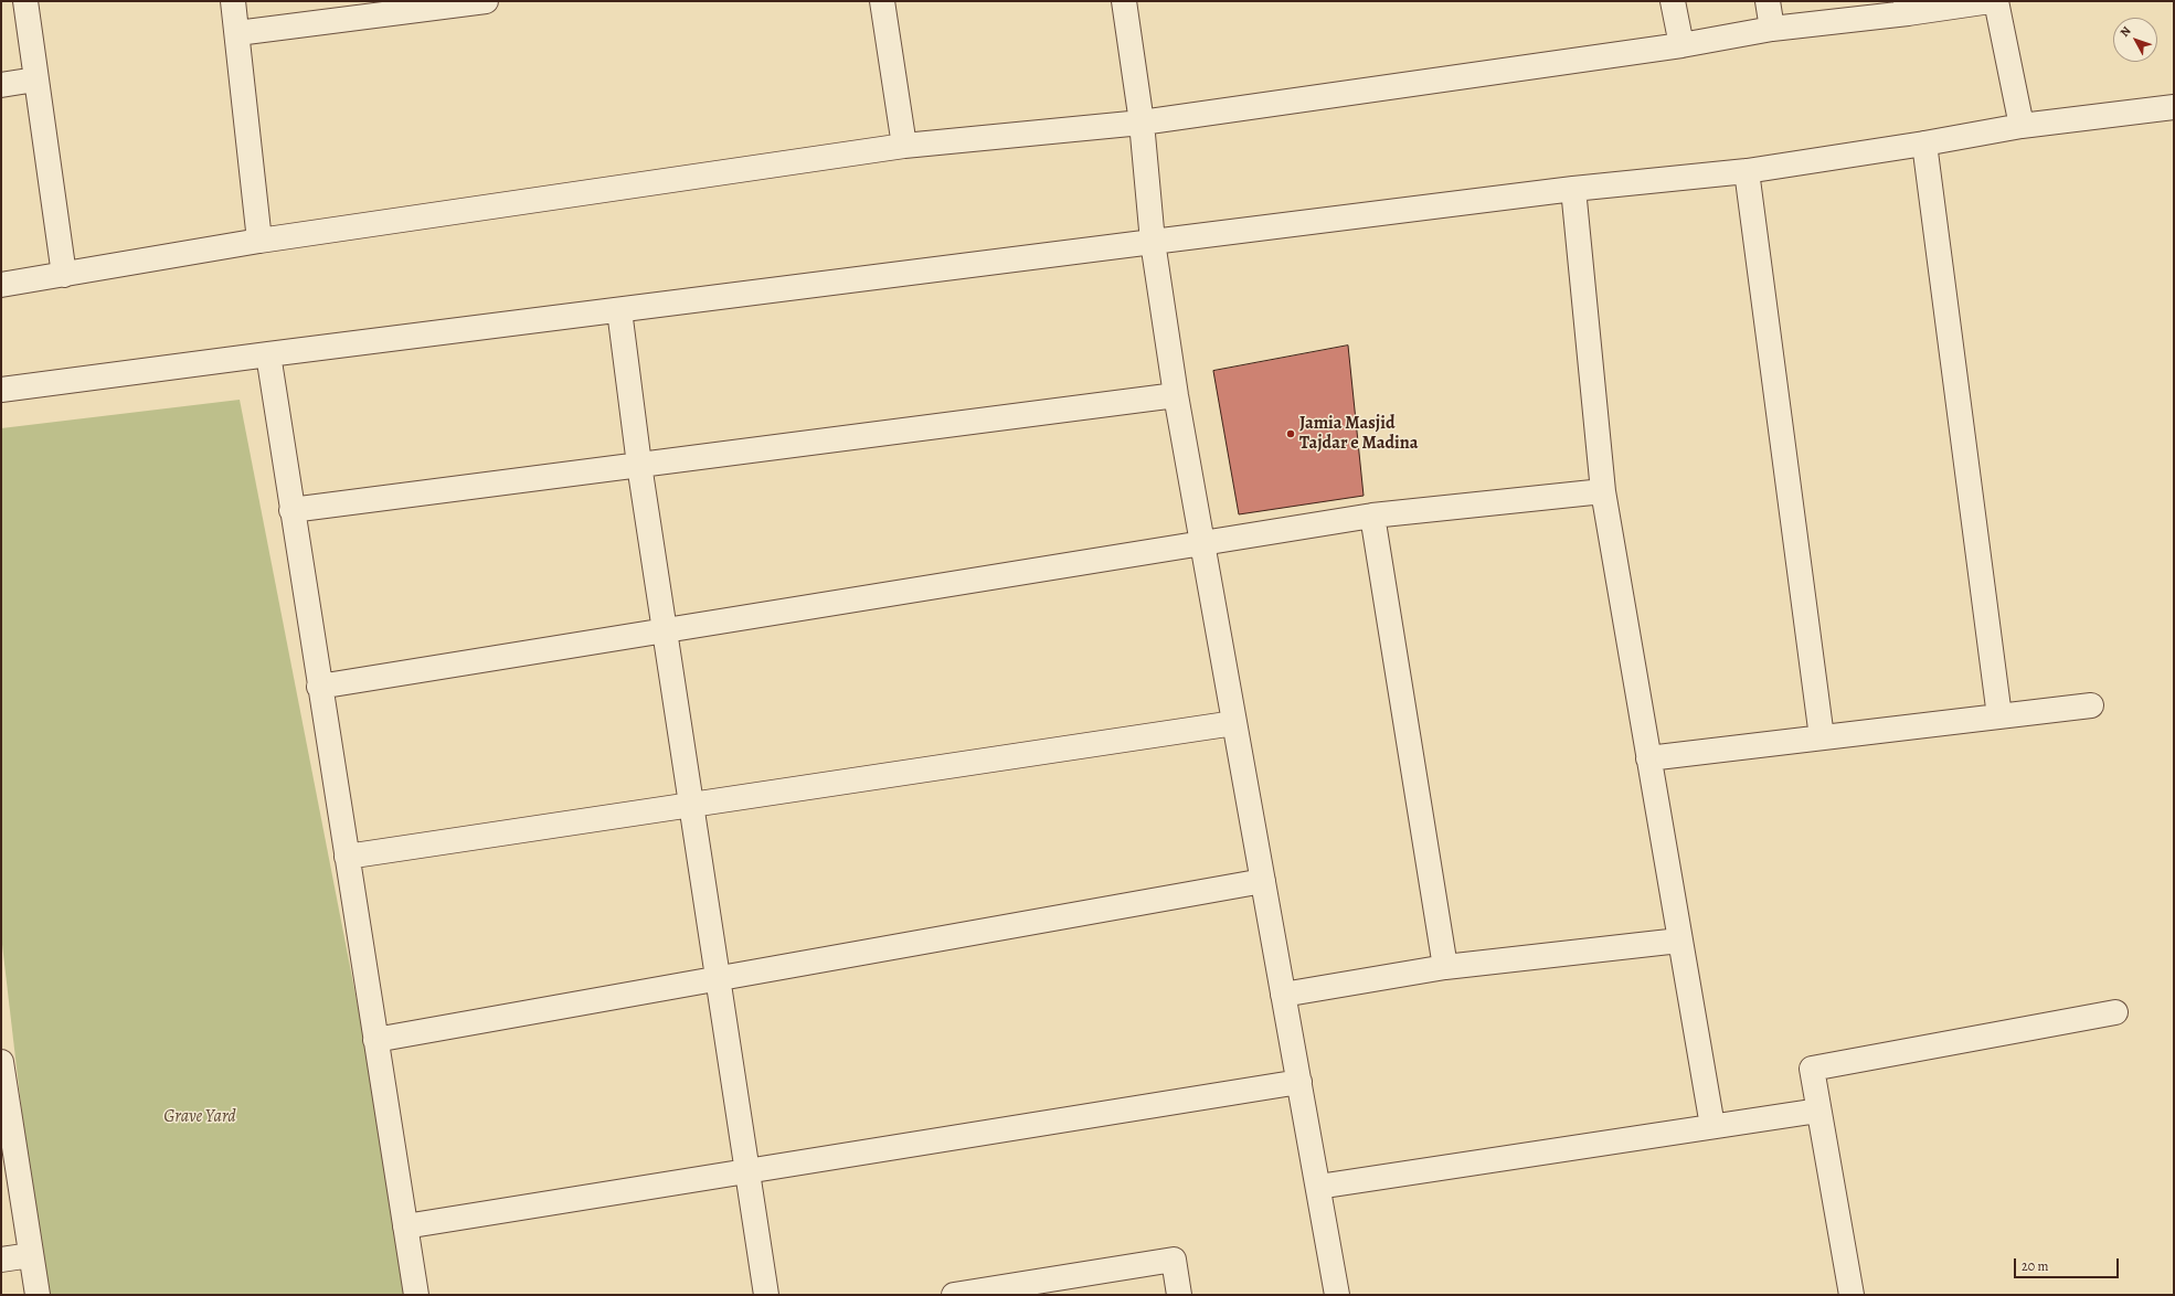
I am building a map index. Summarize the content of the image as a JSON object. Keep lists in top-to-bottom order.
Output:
{
  "parks": ["Grave Yard"],
  "places": ["Jamia Masjid Tajdar e Madina"],
  "scale_bar": "20 m",
  "north": "top left"
}
